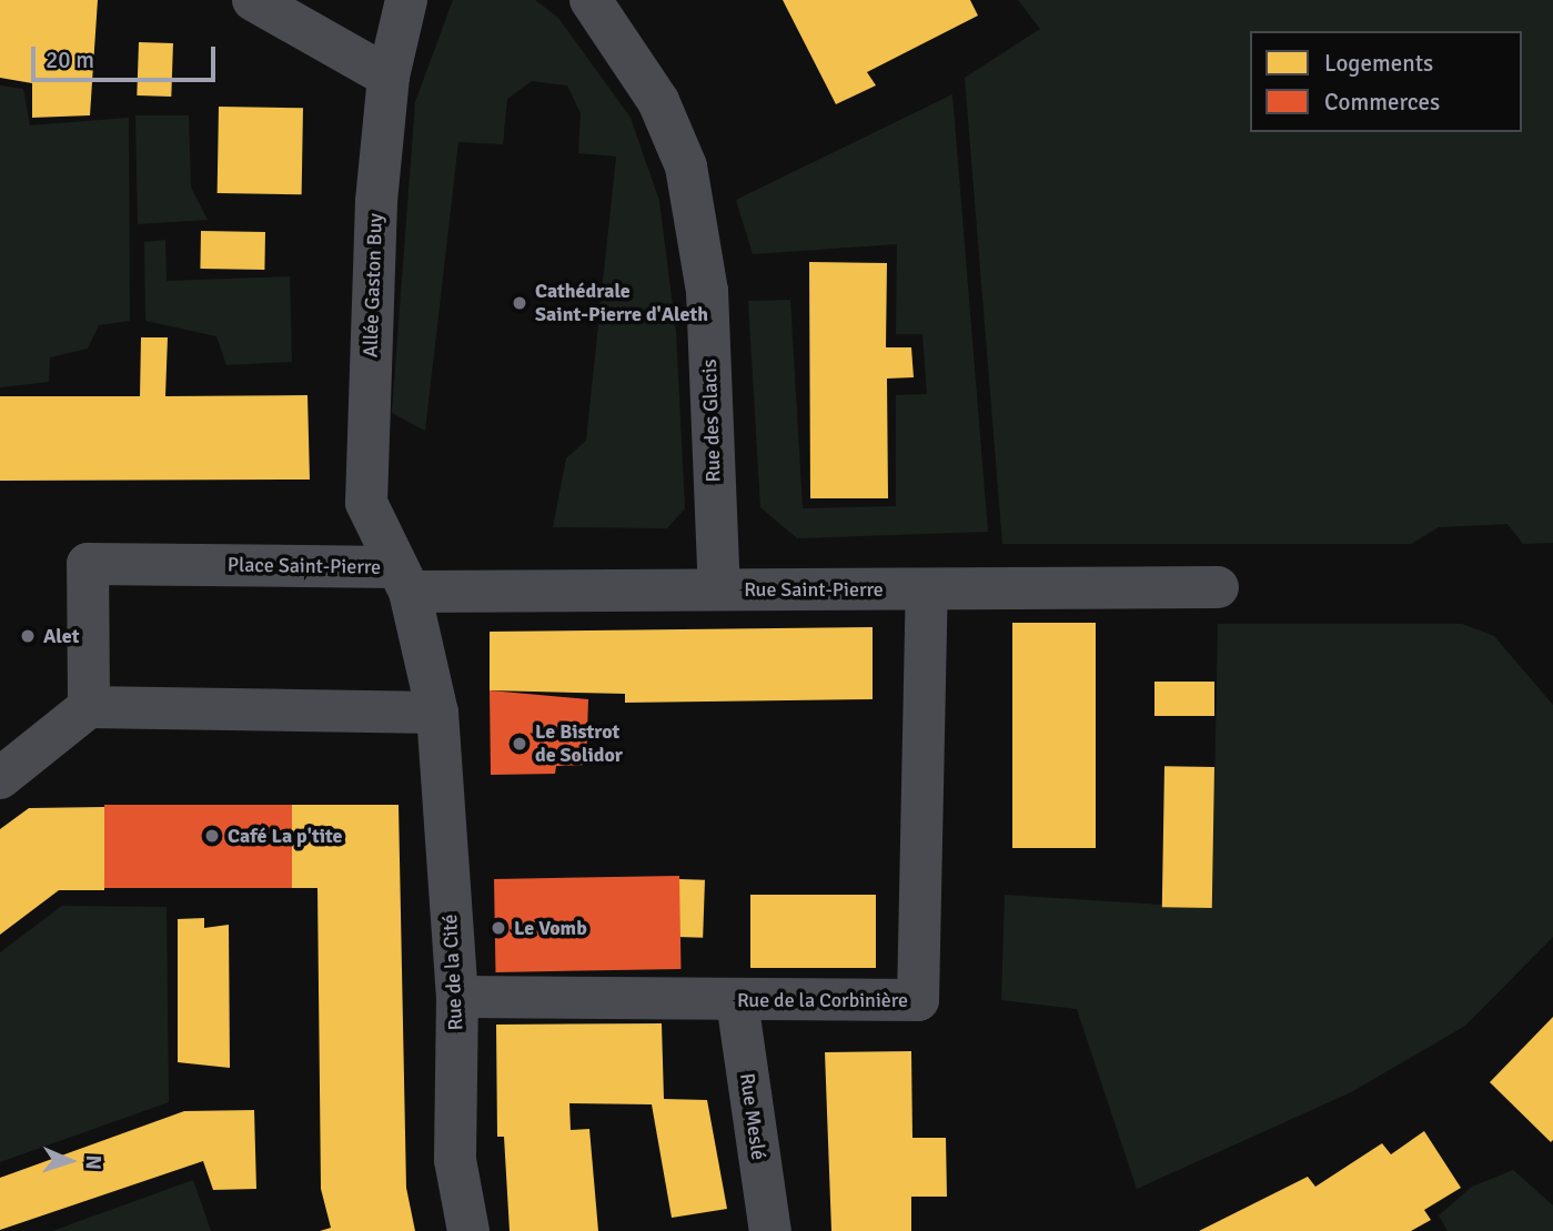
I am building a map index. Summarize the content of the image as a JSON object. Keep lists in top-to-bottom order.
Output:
{
  "streets": {
    "street": [
      "Allée Gaston Buy",
      "Rue des Glacis",
      "Place Saint-Pierre",
      "Rue Saint-Pierre",
      "Rue de la Cité",
      "Rue de la Corbinière",
      "Rue Meslé"
    ]
  },
  "crossings": [
    ["Allée Gaston Buy", "Place Saint-Pierre"],
    ["Allée Gaston Buy", "Rue Saint-Pierre"],
    ["Rue des Glacis", "Rue Saint-Pierre"],
    ["Place Saint-Pierre", "Rue Saint-Pierre"],
    ["Rue Saint-Pierre", "Rue de la Corbinière"],
    ["Rue de la Cité", "Rue de la Corbinière"],
    ["Rue de la Corbinière", "Rue Meslé"]
  ],
  "places": [
    "Cathédrale Saint-Pierre d'Aleth",
    "Alet",
    "Le Bistrot de Solidor",
    "Café La p'tite",
    "Le Vomb"
  ],
  "legend": ["Logements", "Commerces"],
  "scale_bar": "20 m",
  "north": "right"
}
